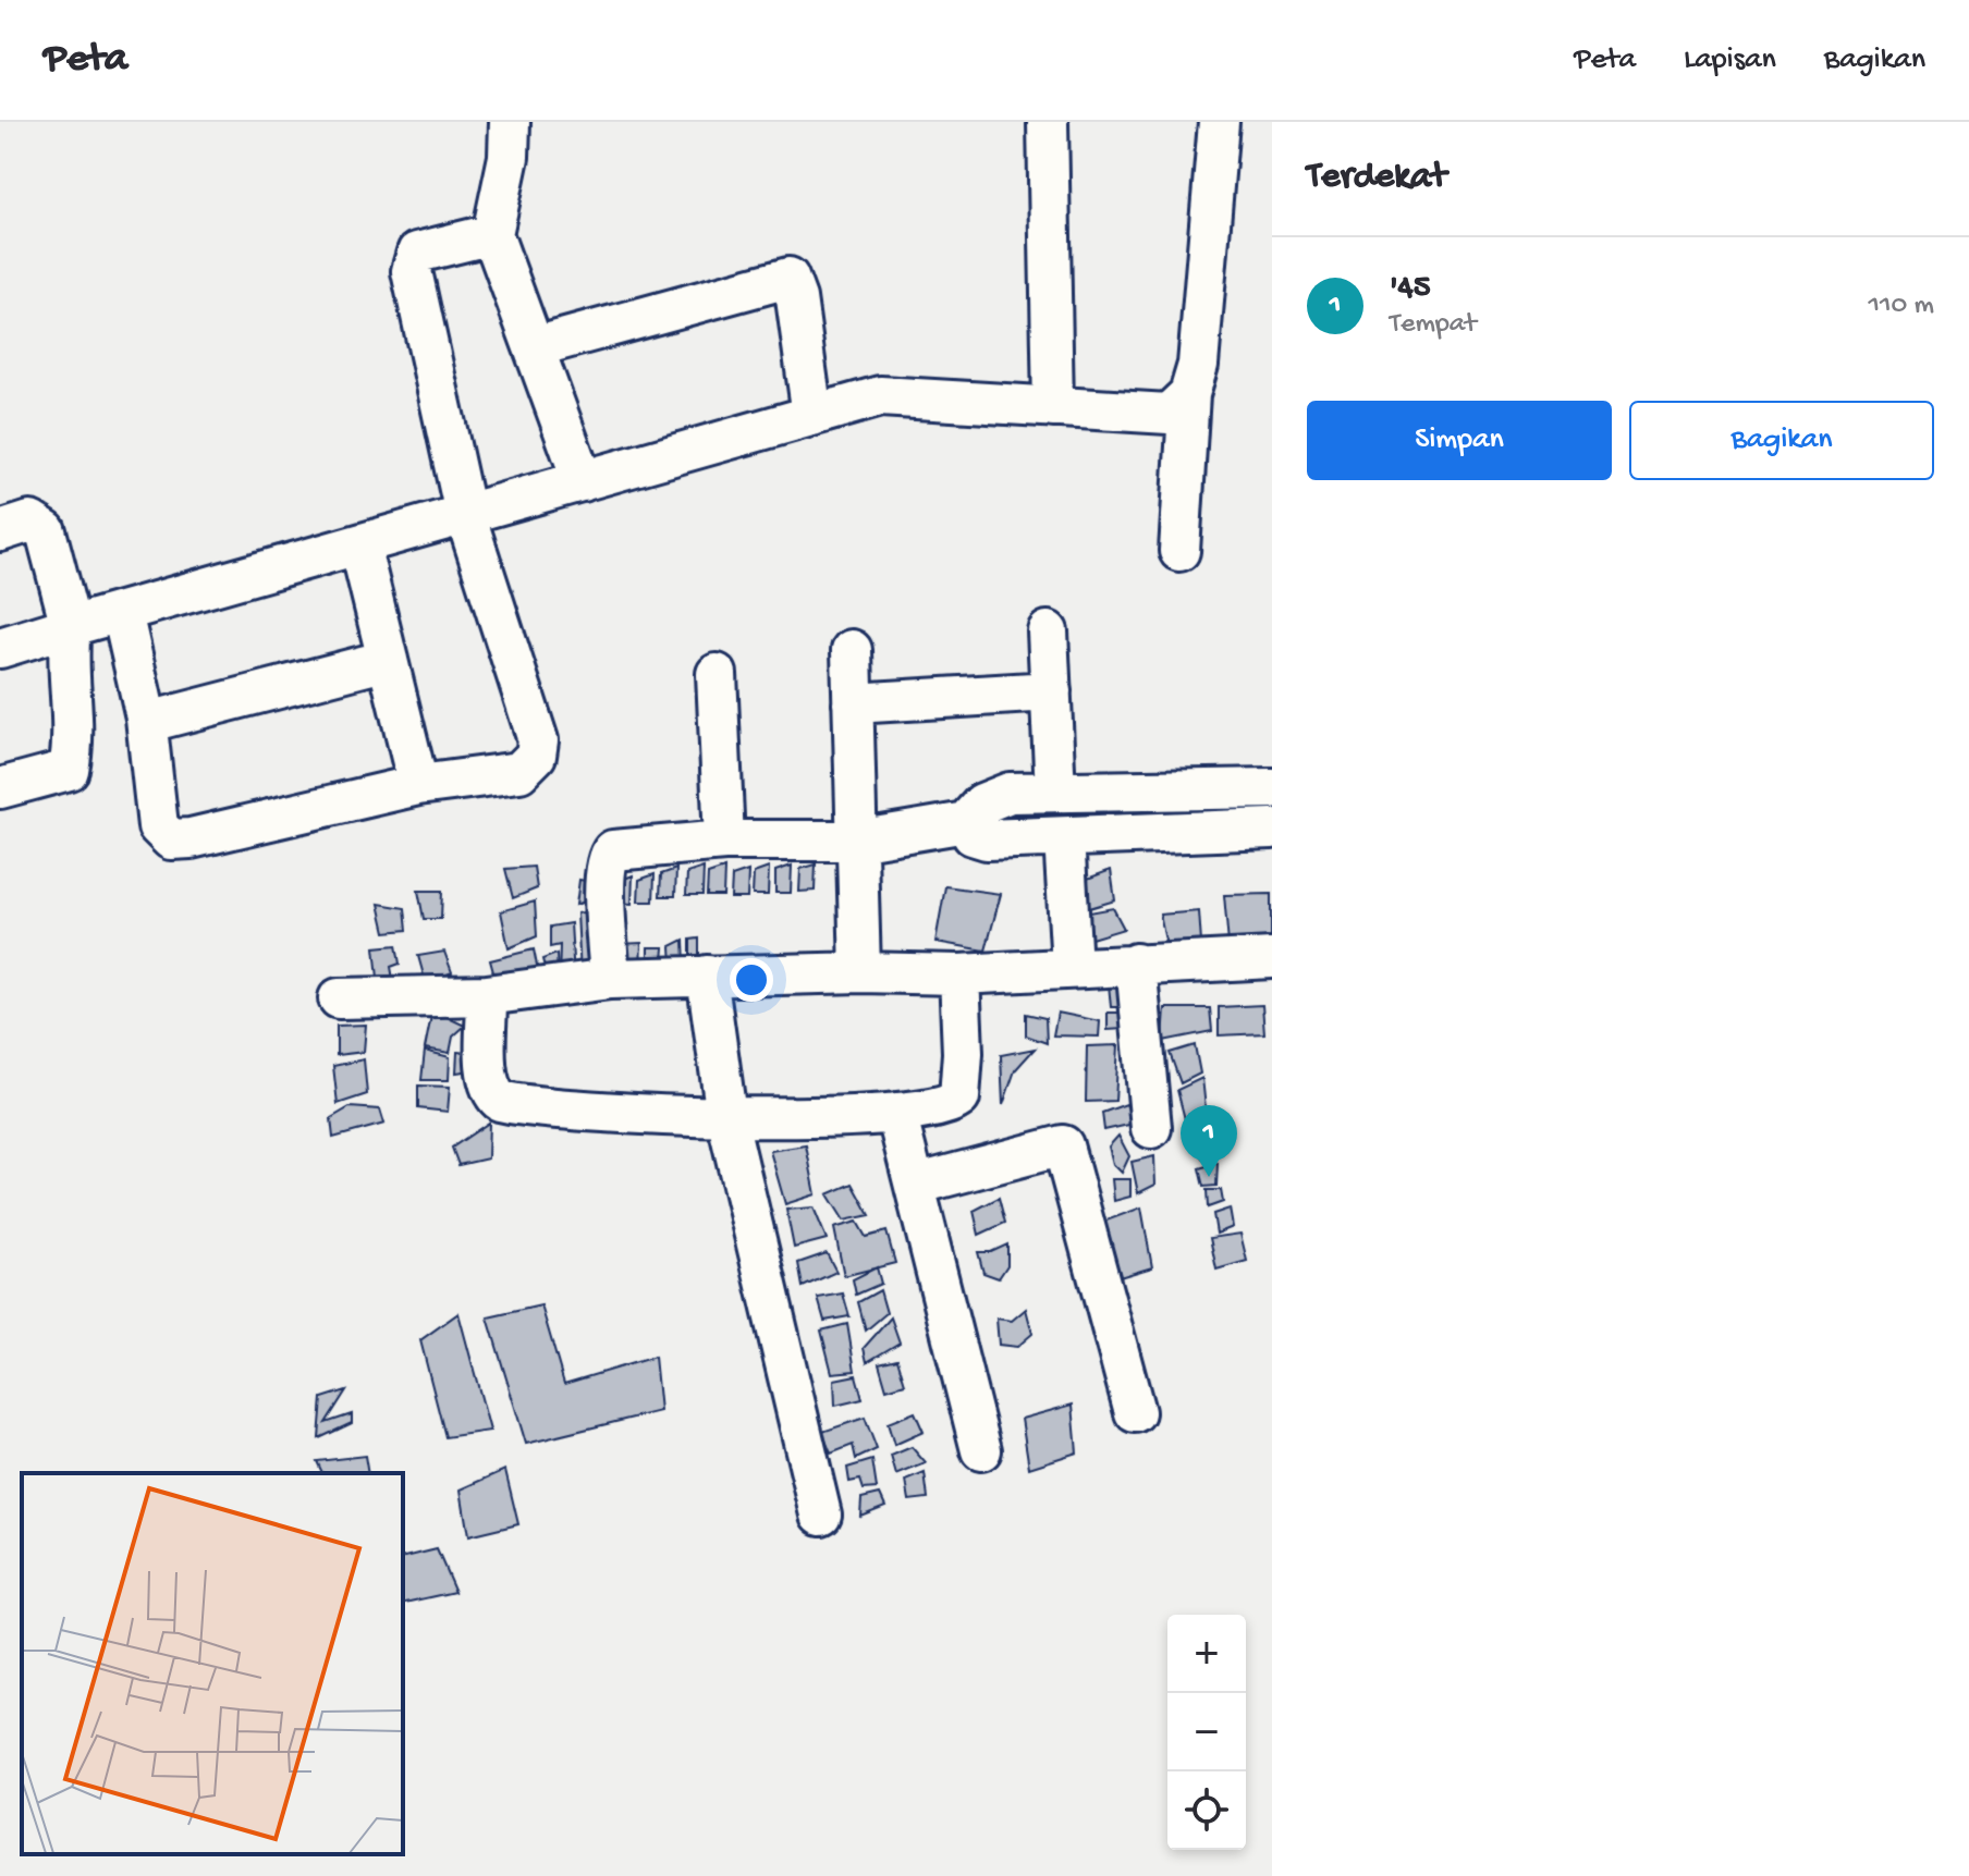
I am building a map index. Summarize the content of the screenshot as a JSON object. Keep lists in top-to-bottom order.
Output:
{
  "page": {
    "header": "Peta",
    "nav": ["Peta", "Lapisan", "Bagikan"],
    "heading": "Terdekat",
    "list": [
      {
        "mark": "1",
        "name": "'45",
        "note": "Tempat",
        "value": "110 m"
      }
    ],
    "buttons": ["Simpan", "Bagikan"],
    "pins": "1",
    "map_buttons": ["+", "−"]
  }
}
